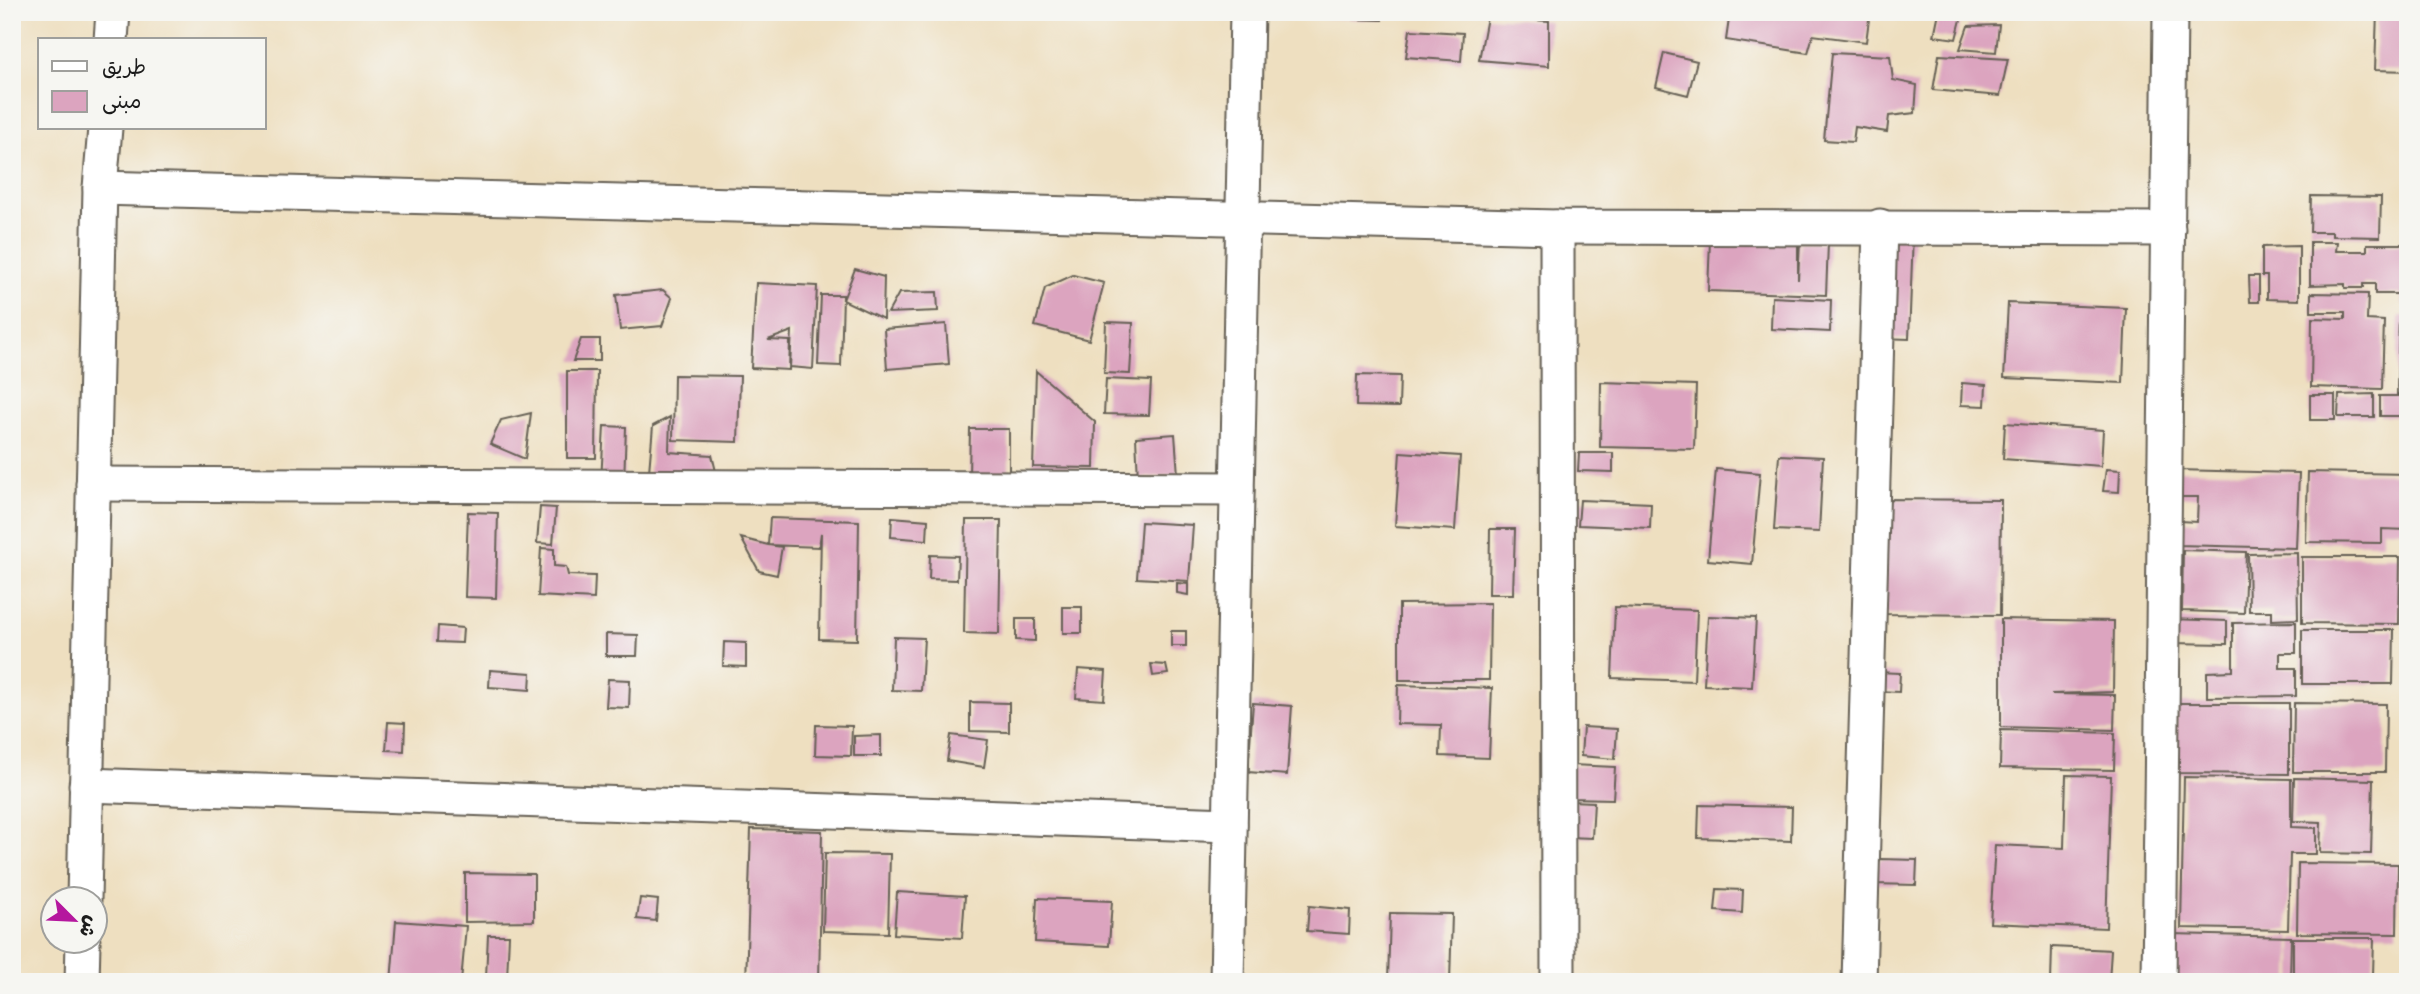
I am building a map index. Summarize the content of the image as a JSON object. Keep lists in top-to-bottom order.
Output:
{
  "legend": ["طريق", "مبنى"],
  "north": "bottom right"
}
